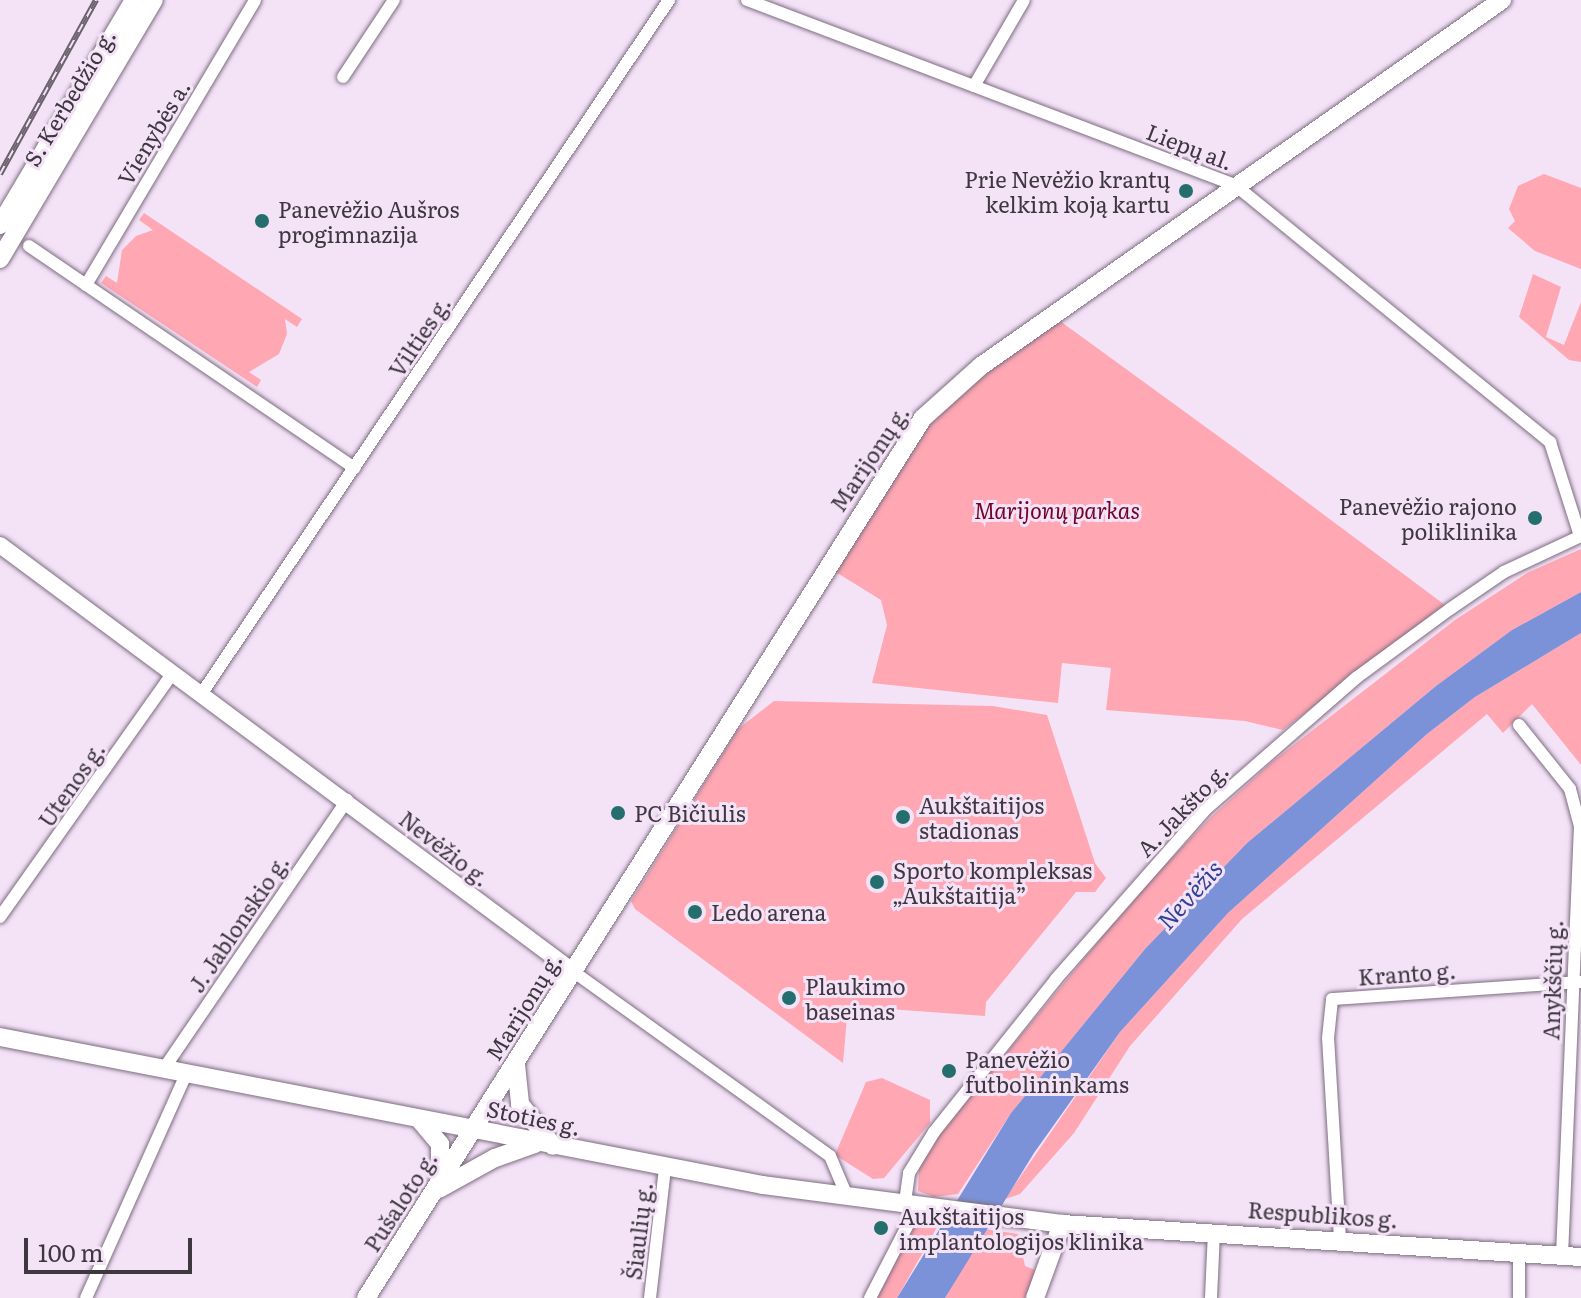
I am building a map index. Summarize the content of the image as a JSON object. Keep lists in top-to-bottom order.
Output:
{
  "streets": {
    "main road": [
      "S. Kerbedžio g.",
      "Marijonų g.",
      "Stoties g.",
      "Pušaloto g.",
      "Respublikos g."
    ],
    "street": [
      "Vienybės a.",
      "Liepų al.",
      "Vilties g.",
      "Utenos g.",
      "A. Jakšto g.",
      "Nevėžio g.",
      "J. Jablonskio g.",
      "Kranto g.",
      "Anykščių g.",
      "Šiaulių g."
    ]
  },
  "crossings": [
    ["Liepų al.", "Marijonų g."],
    ["Liepų al.", "A. Jakšto g."],
    ["Vilties g.", "Nevėžio g."],
    ["Marijonų g.", "Nevėžio g."],
    ["Marijonų g.", "Stoties g."],
    ["Marijonų g.", "Pušaloto g."],
    ["Utenos g.", "Nevėžio g."],
    ["A. Jakšto g.", "Stoties g."],
    ["Nevėžio g.", "J. Jablonskio g."],
    ["Nevėžio g.", "Stoties g."],
    ["J. Jablonskio g.", "Stoties g."],
    ["Kranto g.", "Anykščių g."],
    ["Kranto g.", "Respublikos g."],
    ["Anykščių g.", "Respublikos g."],
    ["Stoties g.", "Pušaloto g."],
    ["Stoties g.", "Respublikos g."],
    ["Stoties g.", "Šiaulių g."]
  ],
  "water": ["Nevėžis"],
  "parks": ["Marijonų parkas"],
  "places": [
    "Prie Nevėžio krantų kelkim koją kartu",
    "Panevėžio Aušros progimnazija",
    "Panevėžio rajono poliklinika",
    "PC Bičiulis",
    "Aukštaitijos stadionas",
    "Sporto kompleksas „Aukštaitija”",
    "Ledo arena",
    "Plaukimo baseinas",
    "Panevėžio futbolininkams",
    "Aukštaitijos implantologijos klinika"
  ],
  "scale_bar": "100 m"
}
